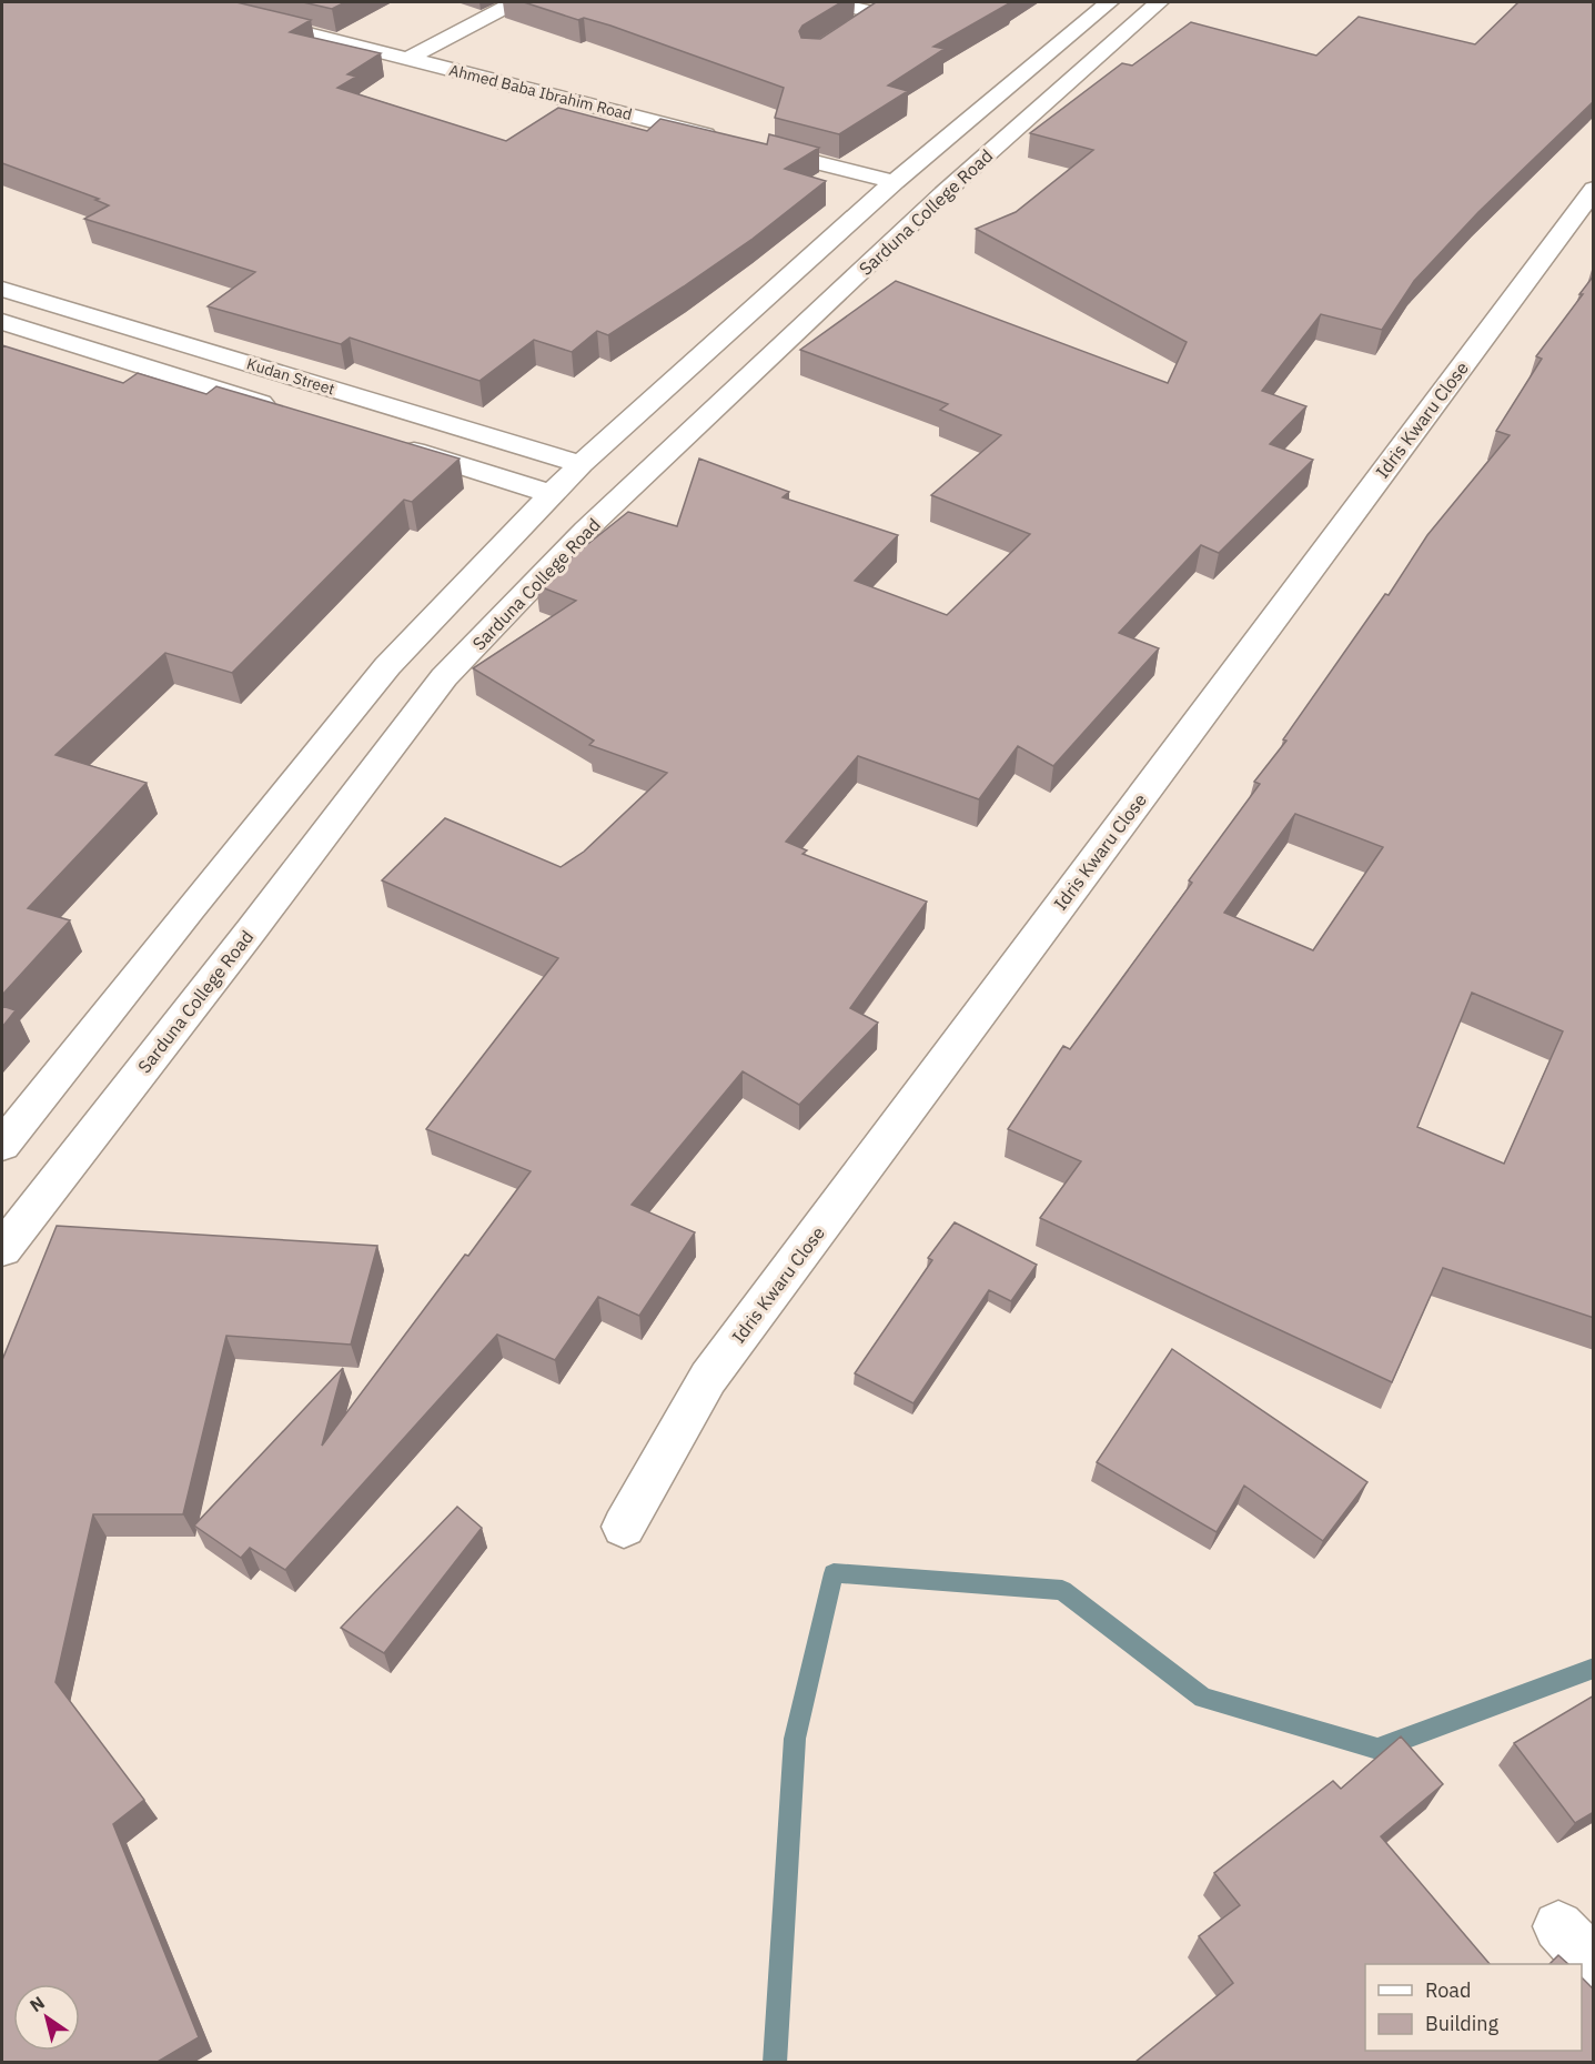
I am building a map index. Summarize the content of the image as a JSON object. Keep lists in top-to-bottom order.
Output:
{
  "streets": {
    "street": [
      "Ahmed Baba Ibrahim Road",
      "Sarduna College Road",
      "Kudan Street",
      "Idris Kwaru Close"
    ]
  },
  "legend": ["Road", "Building"],
  "north": "top left"
}
